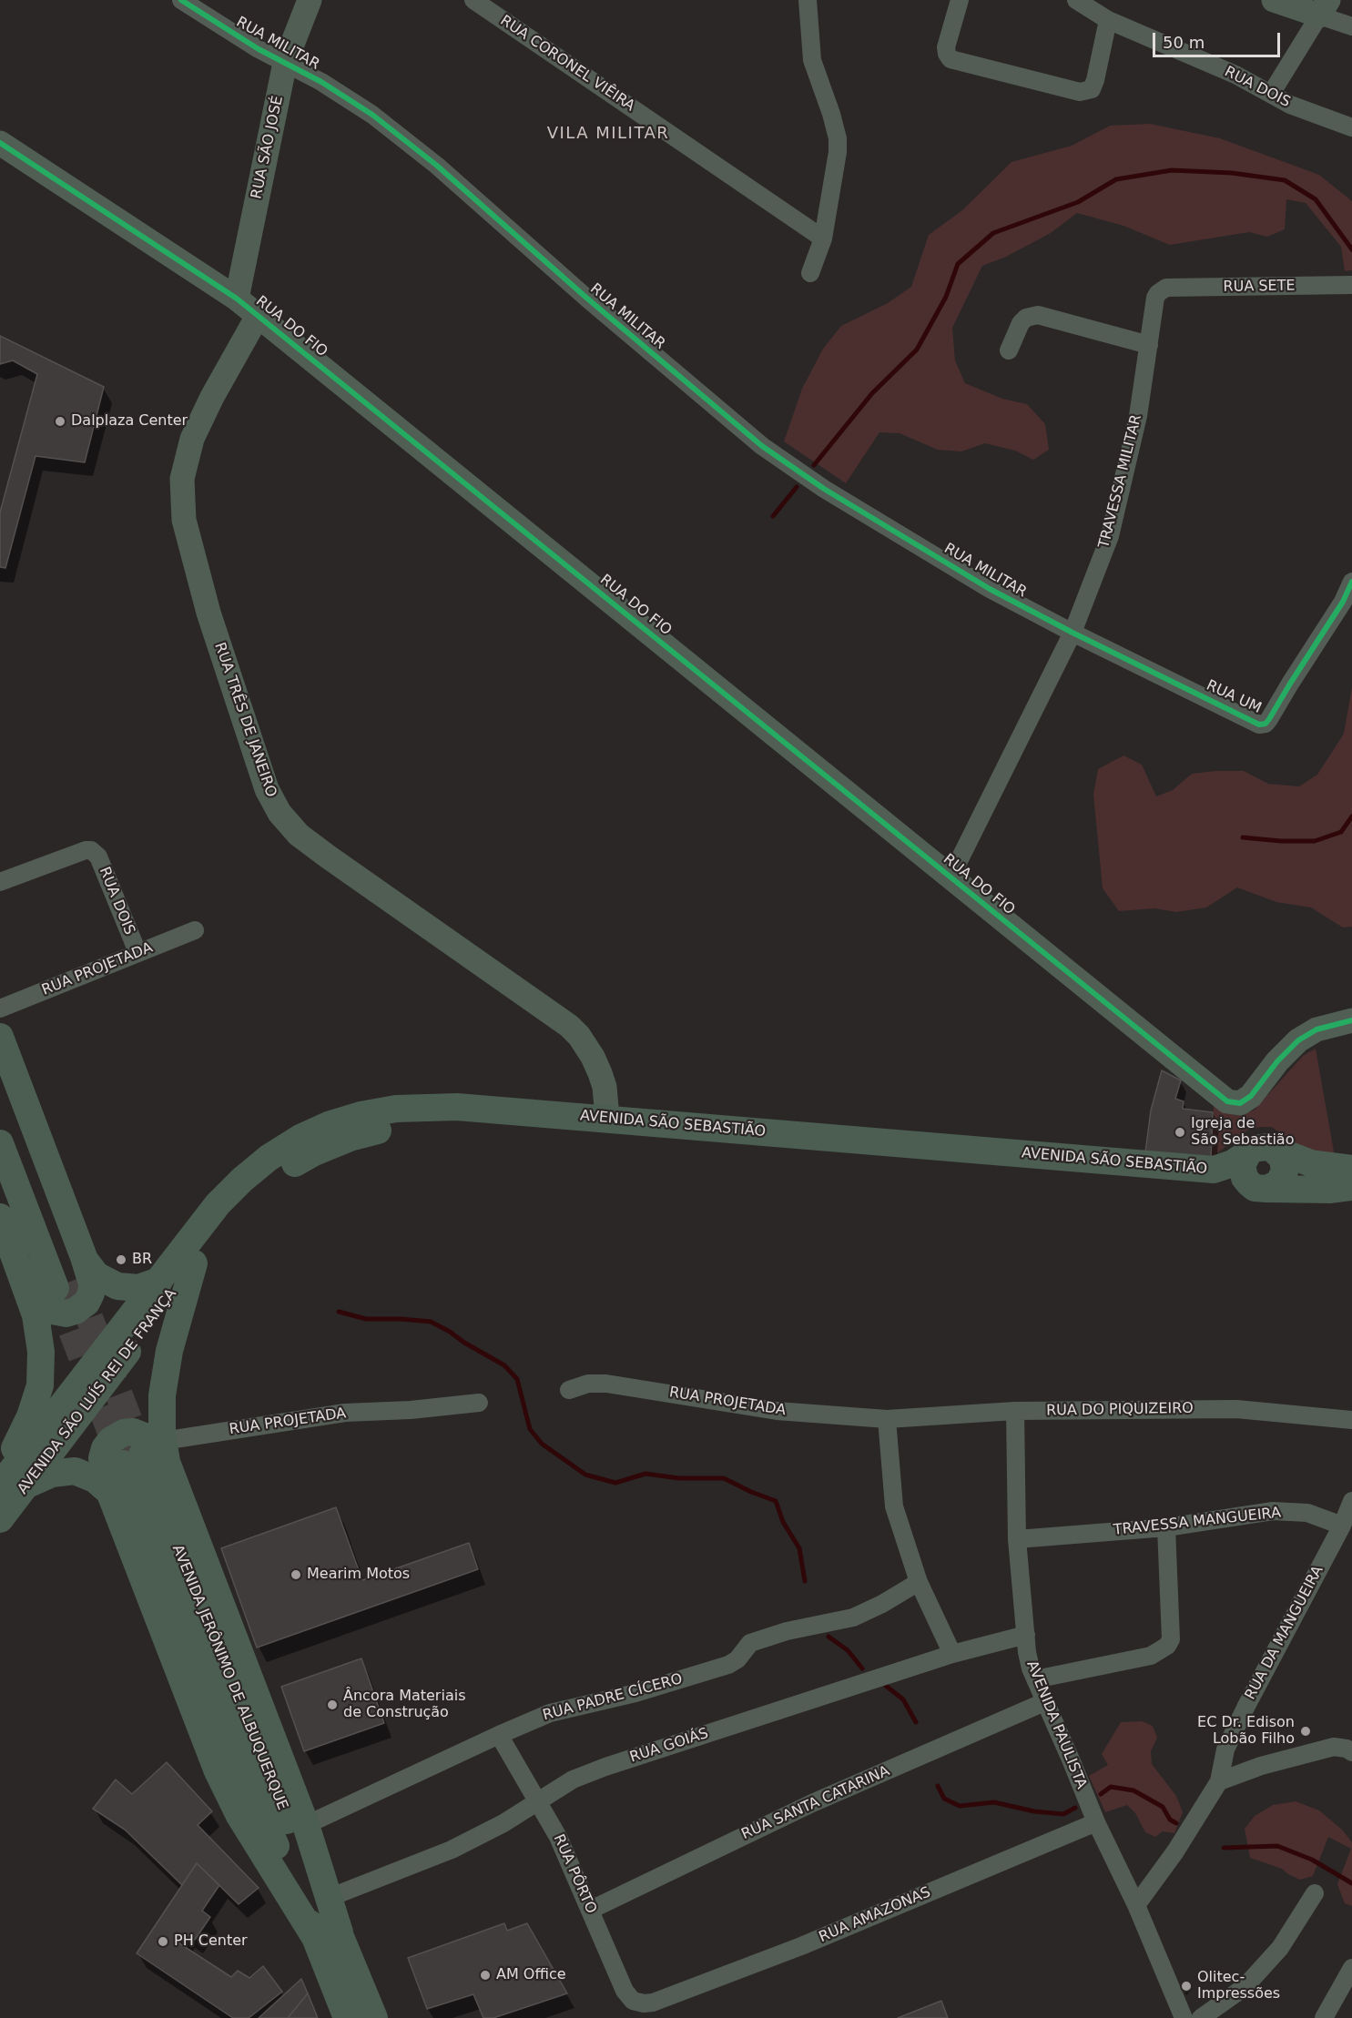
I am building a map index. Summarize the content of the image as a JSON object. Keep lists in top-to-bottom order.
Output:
{
  "streets": {
    "main road": ["AVENIDA SÃO SEBASTIÃO", "AVENIDA SÃO LUÍS REI DE FRANÇA", "AVENIDA JERÔNIMO DE ALBUQUERQUE"],
    "street": [
      "RUA MILITAR",
      "RUA CORONEL VIÊIRA",
      "RUA DOIS",
      "RUA SÃO JOSÉ",
      "RUA SETE",
      "RUA DO FIO",
      "TRAVESSA MILITAR",
      "RUA UM",
      "RUA TRÊS DE JANEIRO",
      "RUA PROJETADA",
      "RUA DO PIQUIZEIRO",
      "TRAVESSA MANGUEIRA",
      "RUA DA MANGUEIRA",
      "RUA PADRE CÍCERO",
      "AVENIDA PAULISTA",
      "RUA GOIÁS",
      "RUA SANTA CATARINA",
      "RUA PÔRTO",
      "RUA AMAZONAS"
    ]
  },
  "crossings": [
    ["RUA MILITAR", "RUA SÃO JOSÉ"],
    ["RUA MILITAR", "TRAVESSA MILITAR"],
    ["RUA MILITAR", "RUA UM"],
    ["RUA DOIS", "RUA PROJETADA"],
    ["RUA SÃO JOSÉ", "RUA DO FIO"],
    ["RUA SETE", "TRAVESSA MILITAR"],
    ["RUA DO FIO", "TRAVESSA MILITAR"],
    ["RUA DO FIO", "RUA TRÊS DE JANEIRO"],
    ["TRAVESSA MILITAR", "RUA UM"],
    ["RUA TRÊS DE JANEIRO", "AVENIDA SÃO SEBASTIÃO"],
    ["RUA PROJETADA", "RUA DO PIQUIZEIRO"],
    ["RUA PROJETADA", "AVENIDA JERÔNIMO DE ALBUQUERQUE"],
    ["AVENIDA SÃO SEBASTIÃO", "AVENIDA SÃO LUÍS REI DE FRANÇA"],
    ["RUA DO PIQUIZEIRO", "AVENIDA PAULISTA"],
    ["TRAVESSA MANGUEIRA", "RUA DA MANGUEIRA"],
    ["TRAVESSA MANGUEIRA", "AVENIDA PAULISTA"],
    ["RUA DA MANGUEIRA", "AVENIDA PAULISTA"],
    ["RUA PADRE CÍCERO", "RUA PÔRTO"],
    ["AVENIDA PAULISTA", "RUA GOIÁS"],
    ["AVENIDA PAULISTA", "RUA SANTA CATARINA"],
    ["AVENIDA PAULISTA", "RUA AMAZONAS"],
    ["RUA GOIÁS", "RUA PÔRTO"],
    ["RUA SANTA CATARINA", "RUA PÔRTO"],
    ["RUA PÔRTO", "RUA AMAZONAS"]
  ],
  "districts": ["VILA MILITAR"],
  "places": [
    "Dalplaza Center",
    "Igreja de São Sebastião",
    "BR",
    "Mearim Motos",
    "Âncora Materiais de Construção",
    "EC Dr. Edison Lobão Filho",
    "PH Center",
    "AM Office",
    "Olitec- Impressões"
  ],
  "scale_bar": "50 m"
}
